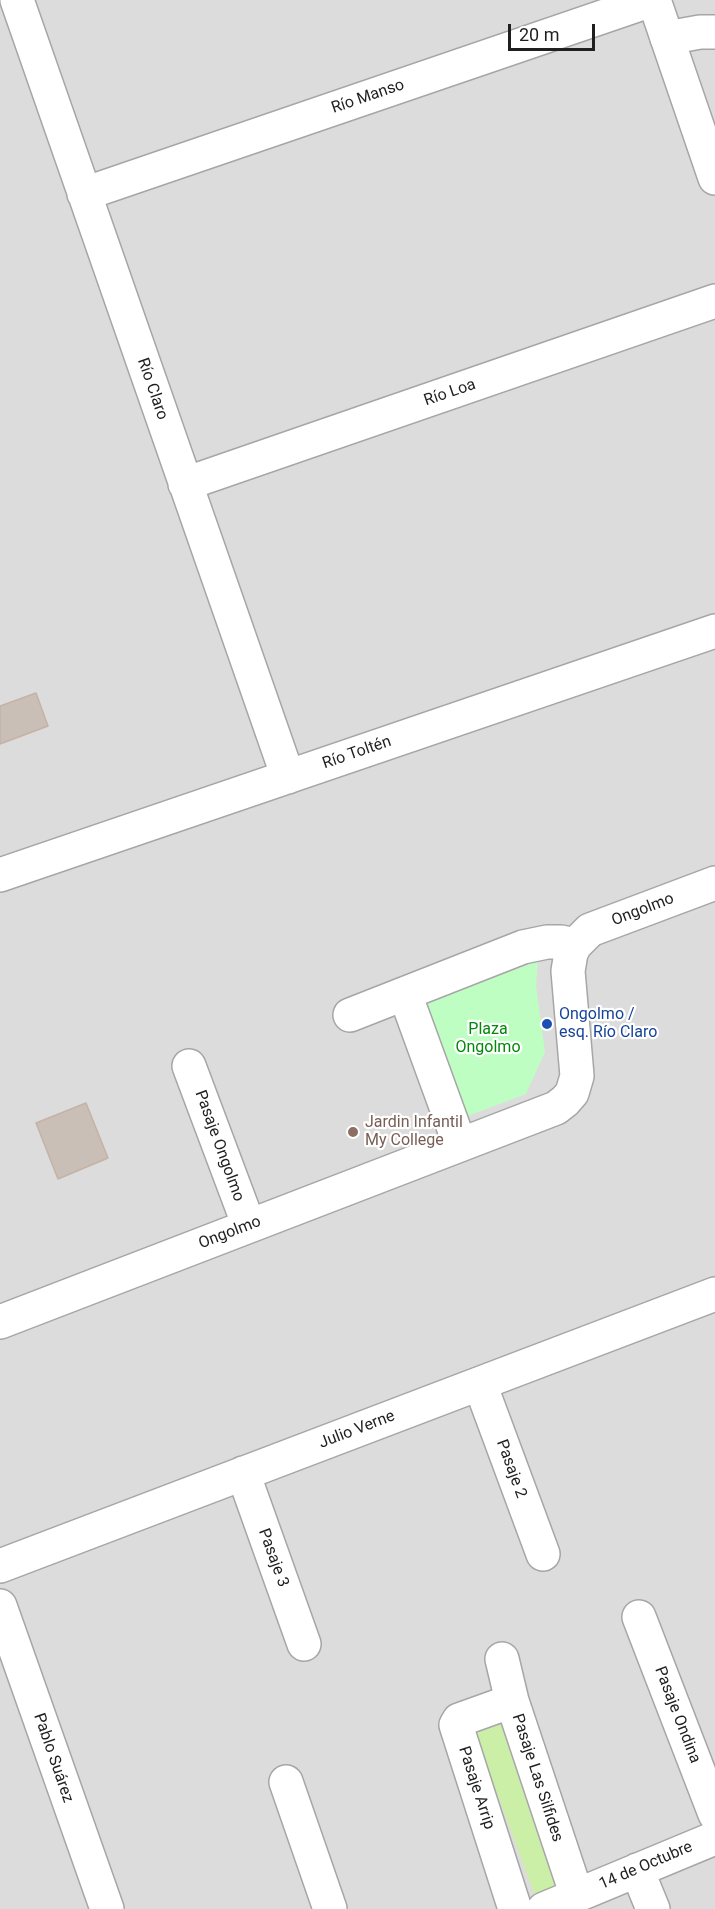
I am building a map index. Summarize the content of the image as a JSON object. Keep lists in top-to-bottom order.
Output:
{
  "streets": {
    "street": [
      "Río Manso",
      "Río Claro",
      "Río Loa",
      "Río Toltén",
      "Ongolmo",
      "Pasaje Ongolmo",
      "Julio Verne",
      "Pasaje 2",
      "Pasaje 3",
      "Pasaje Ondina",
      "Pablo Suárez",
      "Pasaje Las Silfides",
      "Pasaje Arrip",
      "14 de Octubre"
    ]
  },
  "crossings": [
    ["Río Manso", "Río Claro"],
    ["Río Claro", "Río Loa"],
    ["Río Claro", "Río Toltén"],
    ["Ongolmo", "Pasaje Ongolmo"],
    ["Julio Verne", "Pasaje 2"],
    ["Julio Verne", "Pasaje 3"],
    ["Pasaje Las Silfides", "Pasaje Arrip"],
    ["Pasaje Las Silfides", "14 de Octubre"]
  ],
  "parks": ["Plaza Ongolmo"],
  "places": ["Ongolmo / esq. Río Claro", "Jardin Infantil My College"],
  "scale_bar": "20 m"
}
